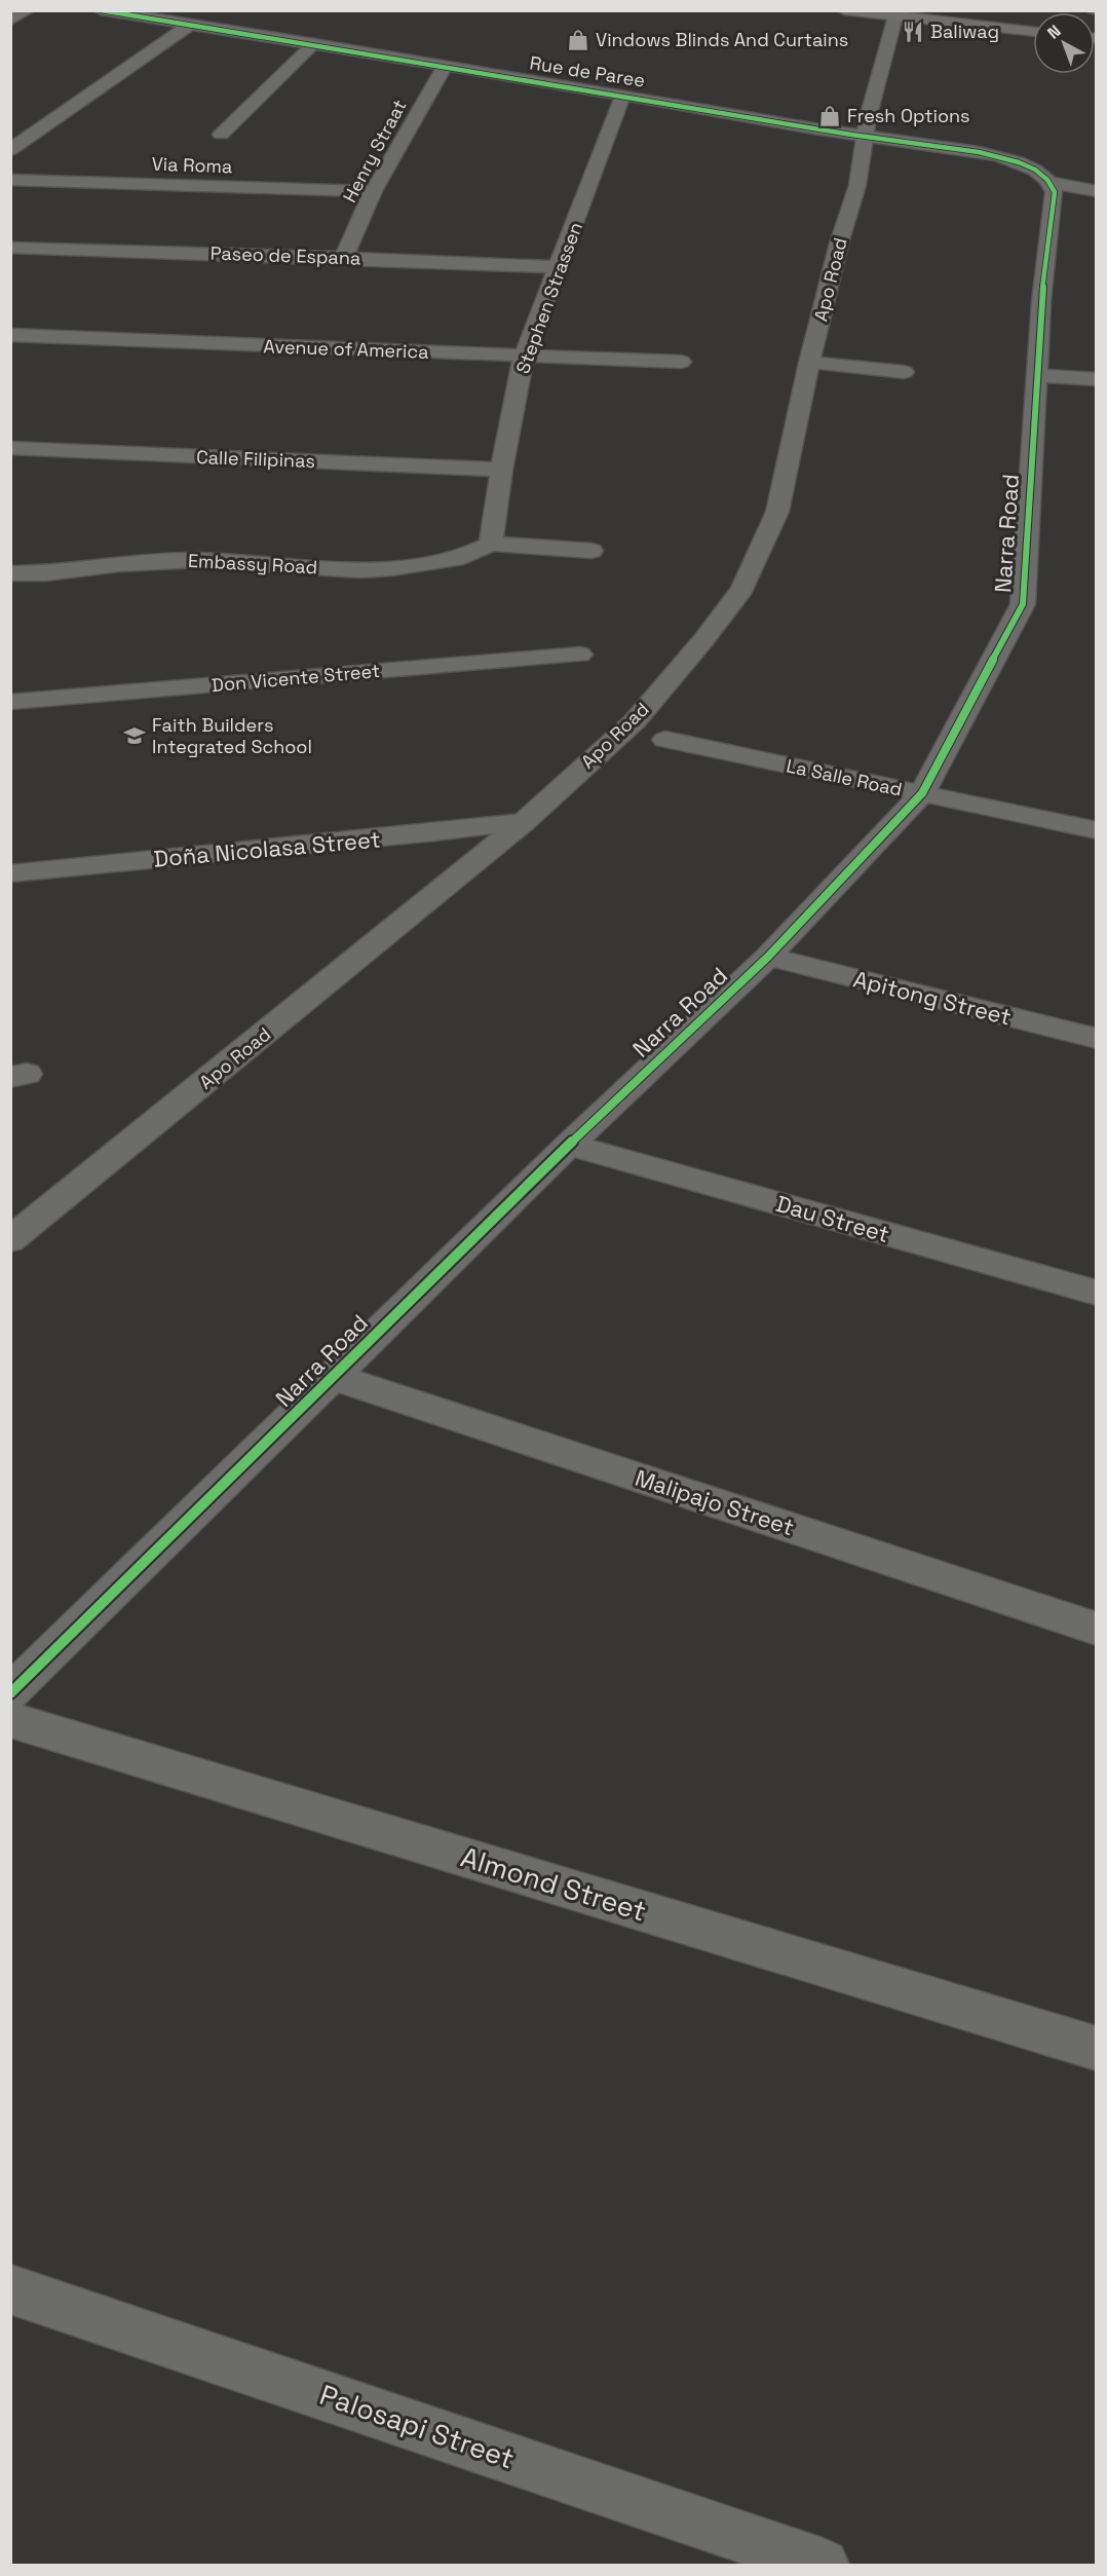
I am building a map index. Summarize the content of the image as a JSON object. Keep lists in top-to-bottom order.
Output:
{
  "streets": {
    "street": [
      "Rue de Paree",
      "Henry Straat",
      "Via Roma",
      "Paseo de Espana",
      "Apo Road",
      "Stephen Strassen",
      "Avenue of America",
      "Calle Filipinas",
      "Narra Road",
      "Embassy Road",
      "Don Vicente Street",
      "La Salle Road",
      "Doña Nicolasa Street",
      "Apitong Street",
      "Dau Street",
      "Malipajo Street",
      "Almond Street",
      "Palosapi Street"
    ]
  },
  "crossings": [
    ["Rue de Paree", "Henry Straat"],
    ["Rue de Paree", "Apo Road"],
    ["Rue de Paree", "Stephen Strassen"],
    ["Rue de Paree", "Narra Road"],
    ["Henry Straat", "Via Roma"],
    ["Henry Straat", "Paseo de Espana"],
    ["Paseo de Espana", "Stephen Strassen"],
    ["Apo Road", "Doña Nicolasa Street"],
    ["Stephen Strassen", "Avenue of America"],
    ["Stephen Strassen", "Calle Filipinas"],
    ["Stephen Strassen", "Embassy Road"],
    ["Narra Road", "La Salle Road"],
    ["Narra Road", "Apitong Street"],
    ["Narra Road", "Dau Street"],
    ["Narra Road", "Malipajo Street"]
  ],
  "places": {
    "restaurant": ["Baliwag"],
    "shop": ["Vindows Blinds And Curtains", "Fresh Options"],
    "school or university": ["Faith Builders Integrated School"]
  },
  "north": "top left"
}
